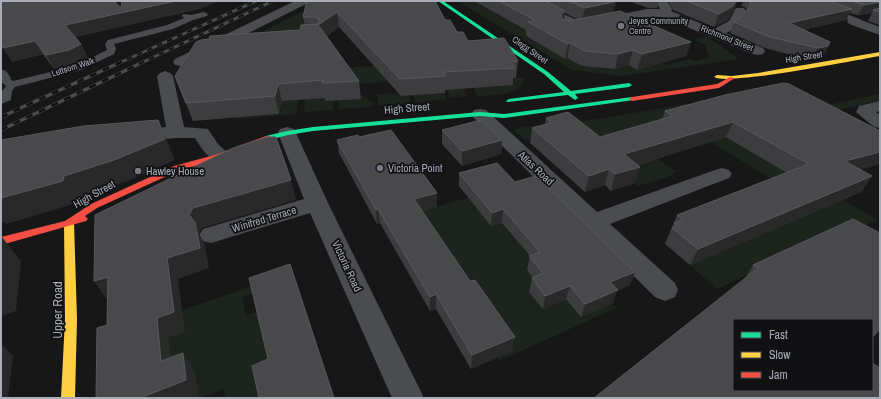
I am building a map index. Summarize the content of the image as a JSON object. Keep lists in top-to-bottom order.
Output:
{
  "streets": {
    "main road": ["Clegg Street", "High Street", "Upper Road"],
    "street": [
      "Richmond Street",
      "Atlas Road",
      "Winifred Terrace",
      "Victoria Road"
    ],
    "lane": ["Lettsom Walk"]
  },
  "crossings": [
    ["Clegg Street", "High Street"],
    ["High Street", "Atlas Road"],
    ["High Street", "Victoria Road"],
    ["High Street", "Upper Road"],
    ["Winifred Terrace", "Victoria Road"]
  ],
  "places": ["Jeyes Community Centre", "Victoria Point", "Hawley House"],
  "legend": ["Fast", "Slow", "Jam"]
}
